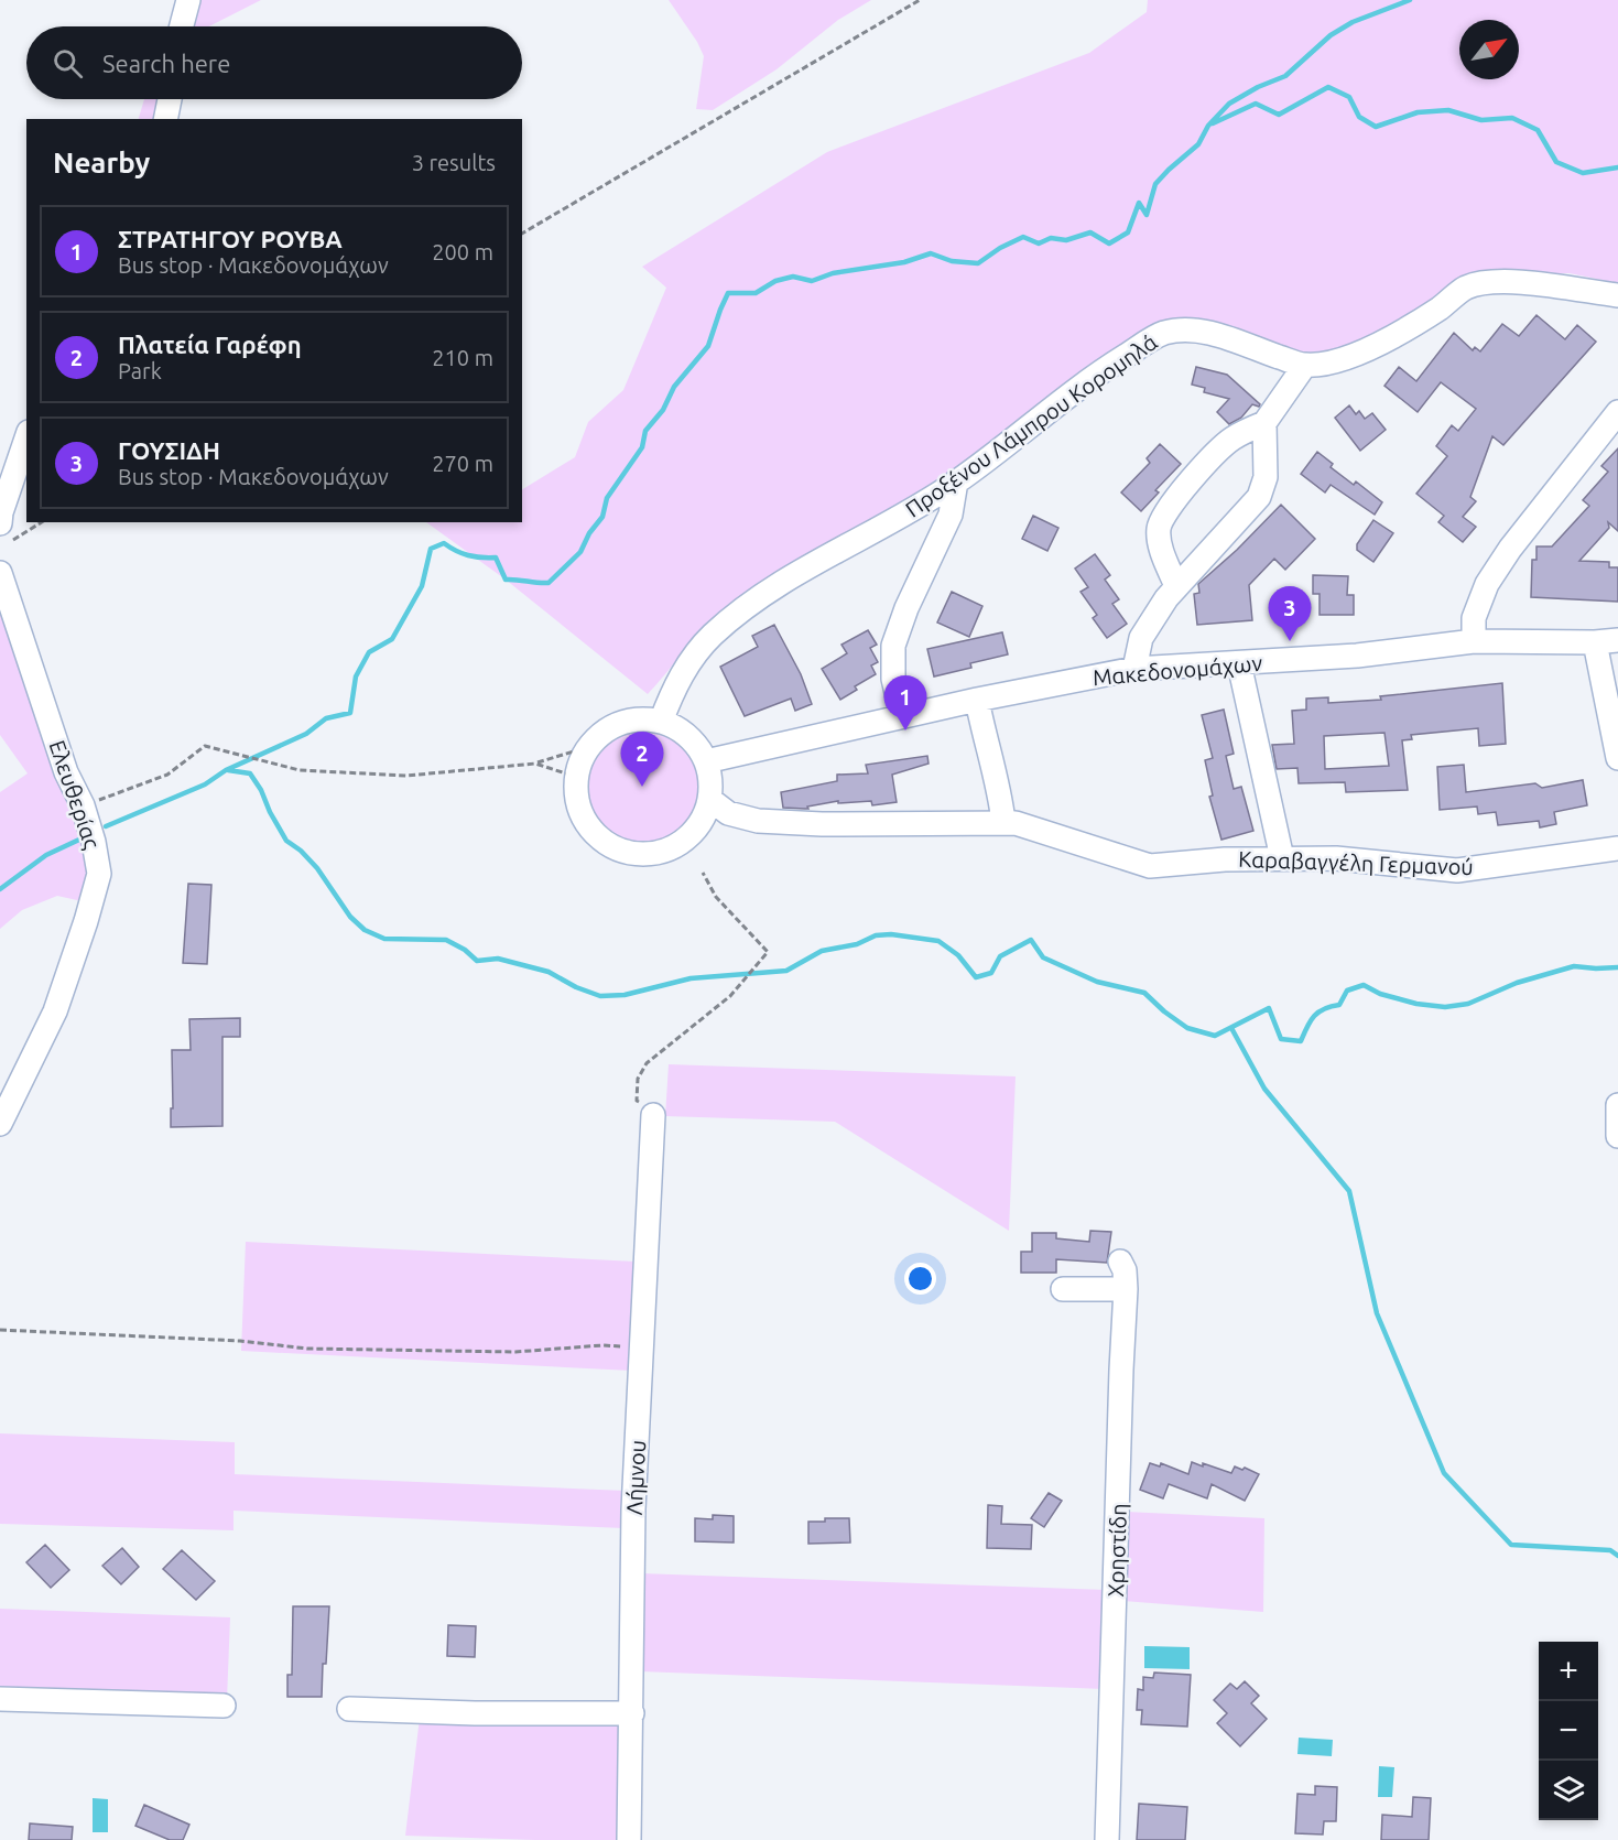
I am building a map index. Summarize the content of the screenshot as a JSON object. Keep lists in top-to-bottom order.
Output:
{
  "streets": {
    "street": [
      "Προξένου Λάμπρου Κορομηλά",
      "Μακεδονομάχων",
      "Ελευθερίας",
      "Καραβαγγέλη Γερμανού",
      "Λήμνου",
      "Χρηστίδη"
    ]
  },
  "crossings": [
    ["Προξένου Λάμπρου Κορομηλά", "Μακεδονομάχων"],
    ["Προξένου Λάμπρου Κορομηλά", "Καραβαγγέλη Γερμανού"],
    ["Μακεδονομάχων", "Καραβαγγέλη Γερμανού"]
  ],
  "north": "top right",
  "page": {
    "search": "Search here",
    "heading": ["Nearby", "3 results"],
    "list": [
      {
        "mark": "1",
        "name": "ΣΤΡΑΤΗΓΟΥ ΡΟΥΒΑ",
        "note": "Bus stop · Μακεδονομάχων",
        "value": "200 m"
      },
      {
        "mark": "2",
        "name": "Πλατεία Γαρέφη",
        "note": "Park",
        "value": "210 m"
      },
      {
        "mark": "3",
        "name": "ΓΟΥΣΙΔΗ",
        "note": "Bus stop · Μακεδονομάχων",
        "value": "270 m"
      }
    ],
    "pins": ["3", "1", "2"],
    "map_buttons": ["+", "−"]
  }
}
